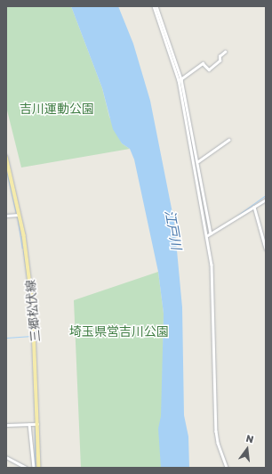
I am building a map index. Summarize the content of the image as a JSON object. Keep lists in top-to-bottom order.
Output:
{
  "streets": {
    "main road": ["三郷松伏線"]
  },
  "water": ["江戸川"],
  "parks": ["吉川運動公園", "埼玉県営吉川公園"],
  "north": "top"
}
